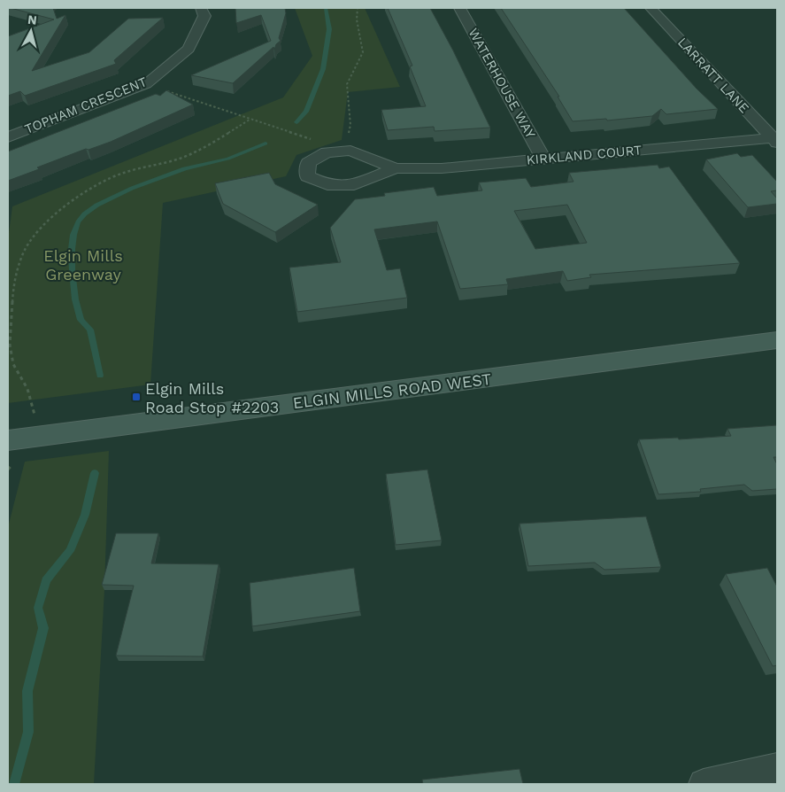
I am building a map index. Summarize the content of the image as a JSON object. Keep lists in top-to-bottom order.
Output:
{
  "streets": {
    "main road": ["ELGIN MILLS ROAD WEST"],
    "street": [
      "LARRATT LANE",
      "WATERHOUSE WAY",
      "TOPHAM CRESCENT",
      "KIRKLAND COURT"
    ]
  },
  "crossings": [
    ["LARRATT LANE", "KIRKLAND COURT"],
    ["WATERHOUSE WAY", "KIRKLAND COURT"]
  ],
  "parks": ["Elgin Mills Greenway"],
  "places": {
    "transit": ["Elgin Mills Road Stop #2203"]
  },
  "north": "top"
}
